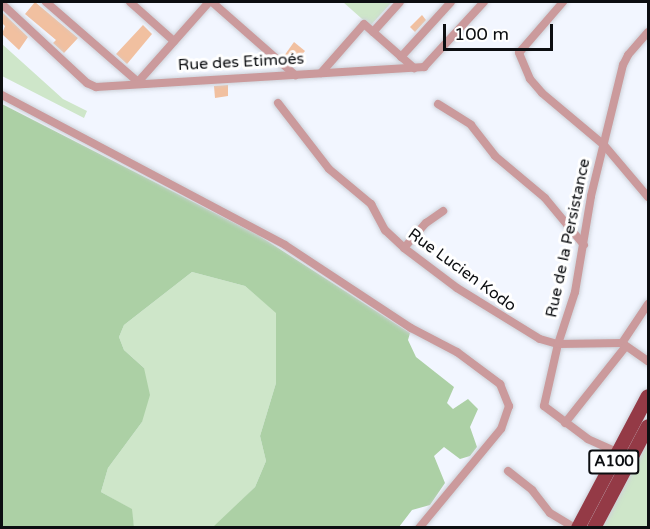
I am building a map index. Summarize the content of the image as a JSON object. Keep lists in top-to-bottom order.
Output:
{
  "streets": {
    "highway": ["A100"],
    "street": ["Rue des Etimoés", "Rue de la Persistance", "Rue Lucien Kodo"]
  },
  "crossings": [
    ["Rue de la Persistance", "Rue Lucien Kodo"],
    ["Rue de la Persistance", "A100"]
  ],
  "scale_bar": "100 m"
}
